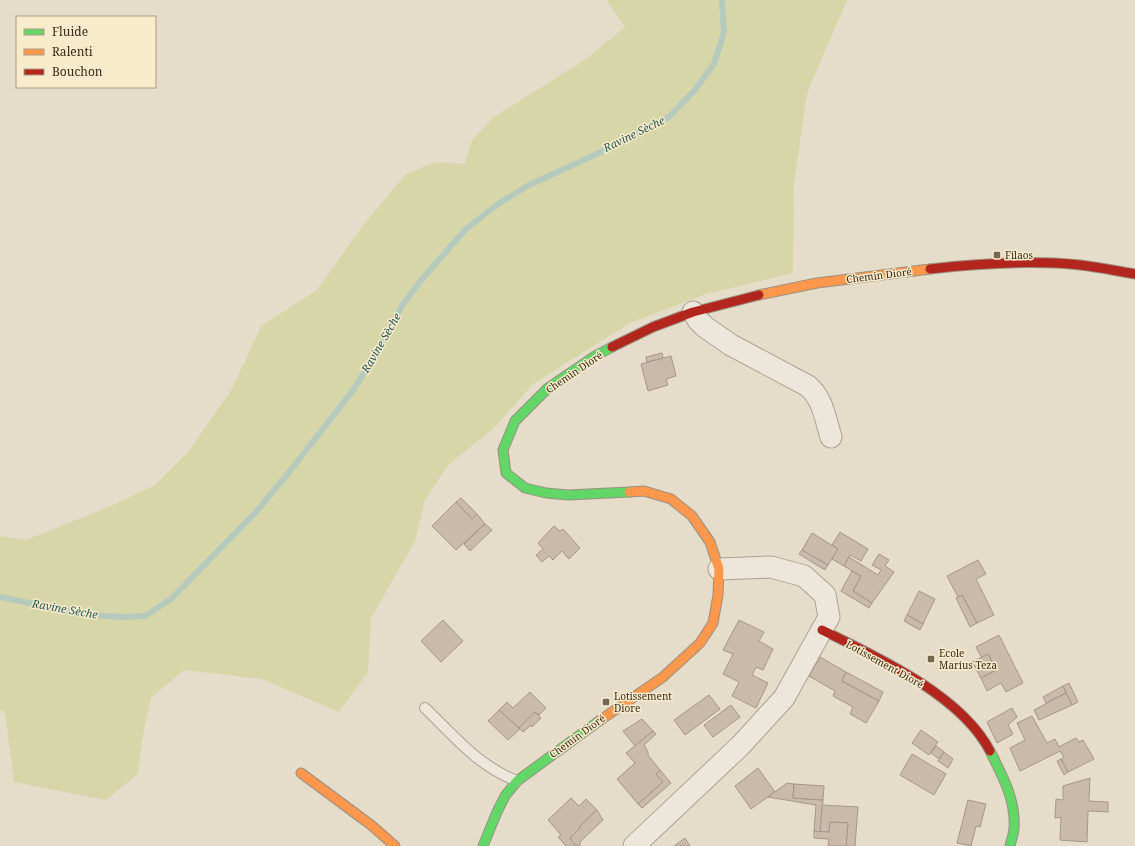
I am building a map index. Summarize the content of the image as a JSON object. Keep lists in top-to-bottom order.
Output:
{
  "streets": {
    "street": ["Chemin Dioré", "Lotissement Dioré"]
  },
  "water": ["Ravine Sèche"],
  "places": {
    "transit": ["Filaos", "Ecole Marius Teza", "Lotissement Diore"]
  },
  "legend": ["Fluide", "Ralenti", "Bouchon"]
}
